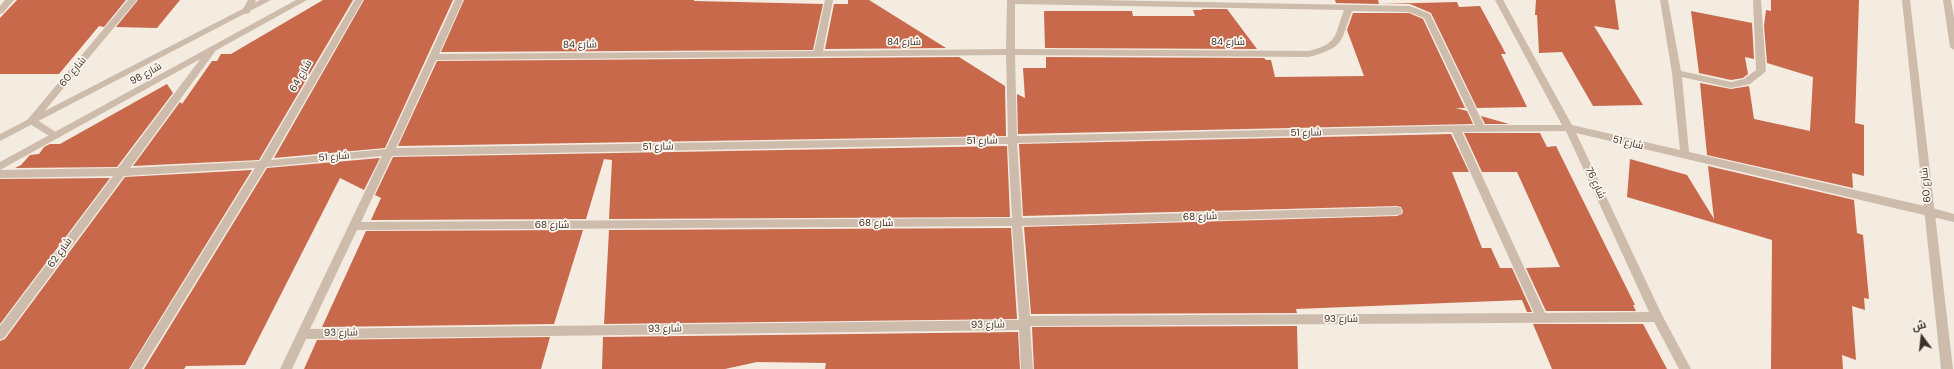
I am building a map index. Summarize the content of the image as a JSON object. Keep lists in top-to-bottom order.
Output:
{
  "streets": {
    "street": [
      "شارع 84",
      "شارع 60",
      "شارع 98",
      "شارع 64",
      "شارع 51",
      "شارع 76",
      "شارع 68",
      "شارع 62",
      "شارع 93"
    ]
  },
  "crossings": [
    ["شارع 60", "شارع 98"],
    ["شارع 60", "شارع 51"],
    ["شارع 98", "شارع 62"],
    ["شارع 64", "شارع 51"],
    ["شارع 51", "شارع 76"],
    ["شارع 51", "شارع 62"],
    ["شارع 76", "شارع 93"]
  ],
  "north": "top"
}
